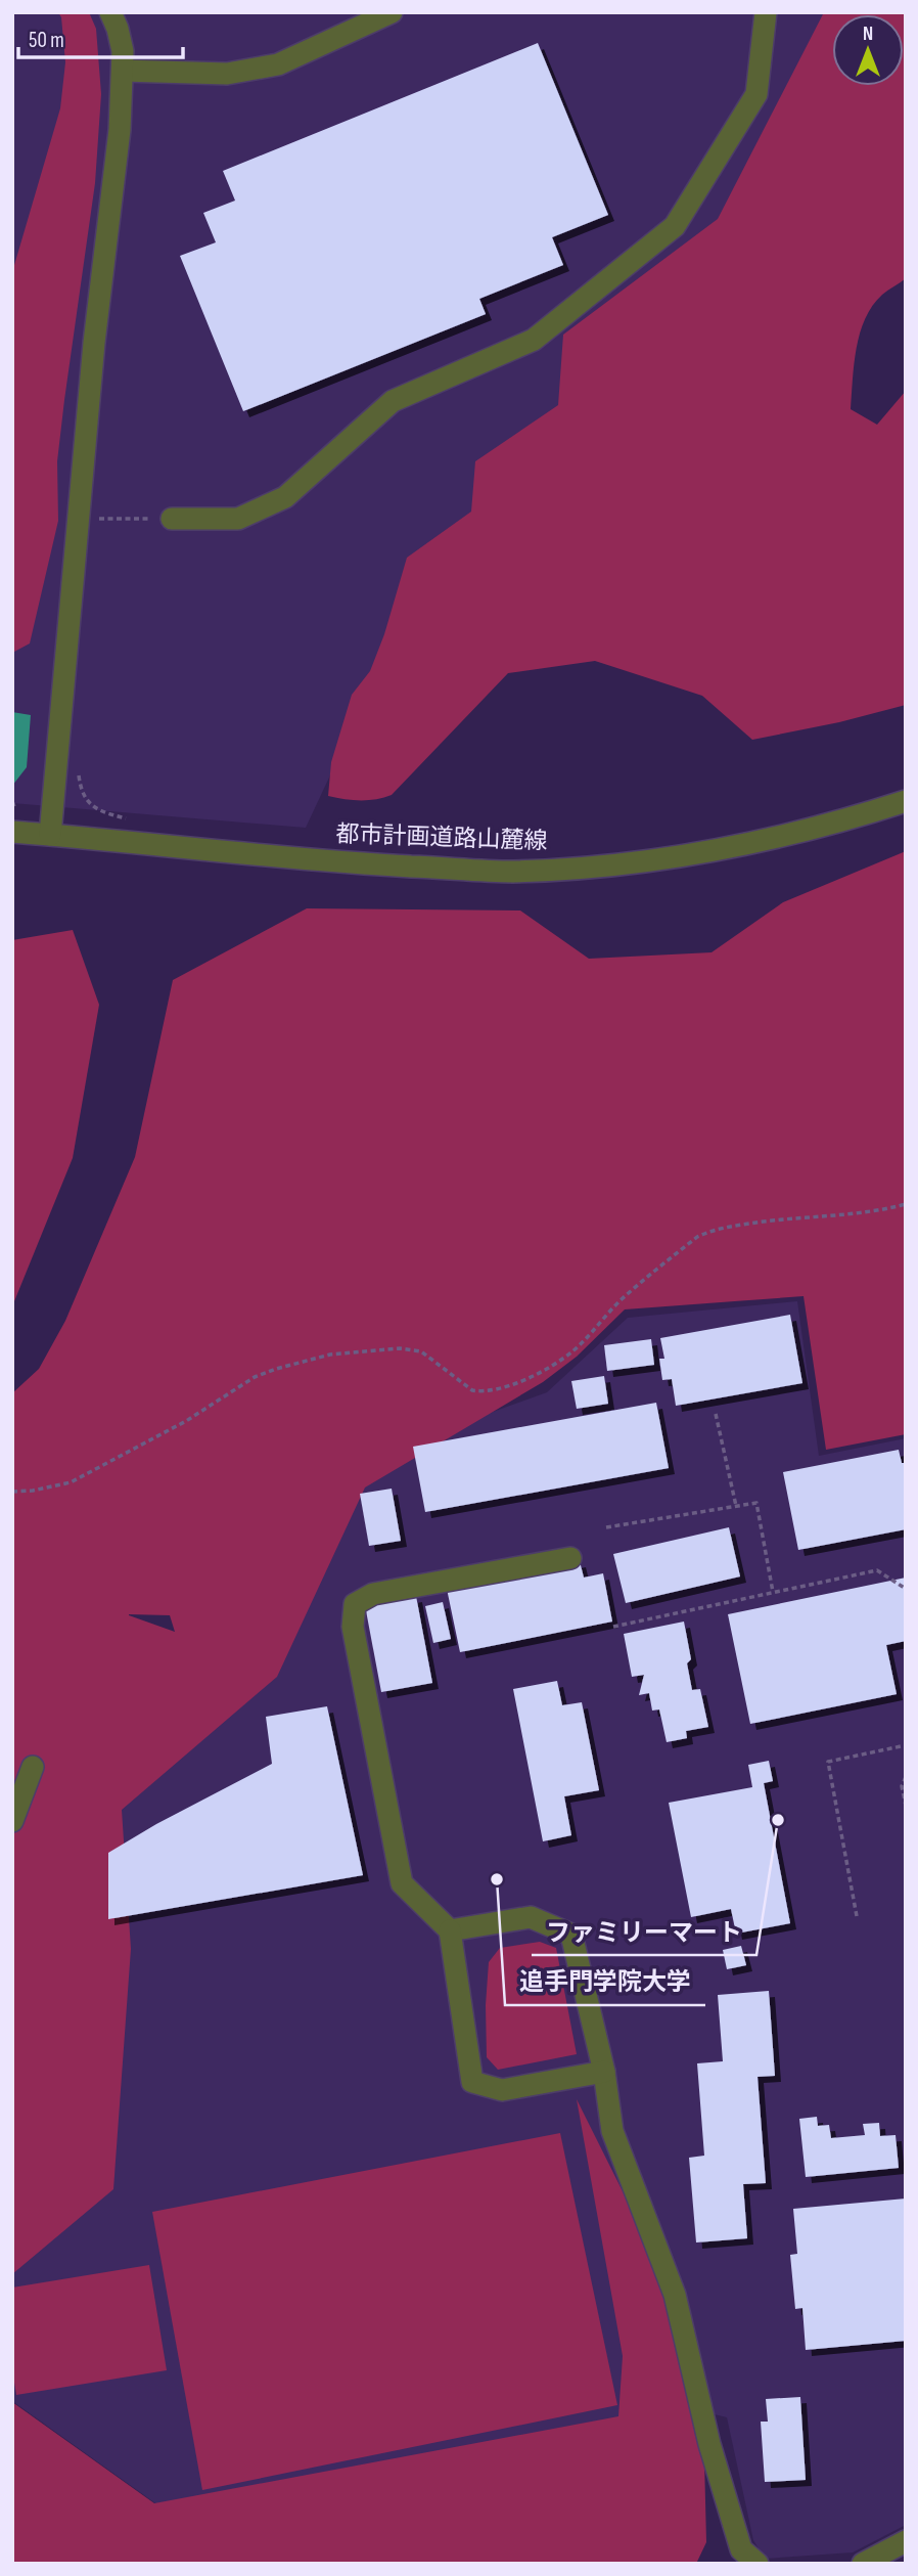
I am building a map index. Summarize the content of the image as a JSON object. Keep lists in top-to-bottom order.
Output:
{
  "streets": {
    "street": ["都市計画道路山麓線"]
  },
  "places": ["ファミリーマート", "追手門学院大学"],
  "scale_bar": "50 m",
  "north": "top"
}
